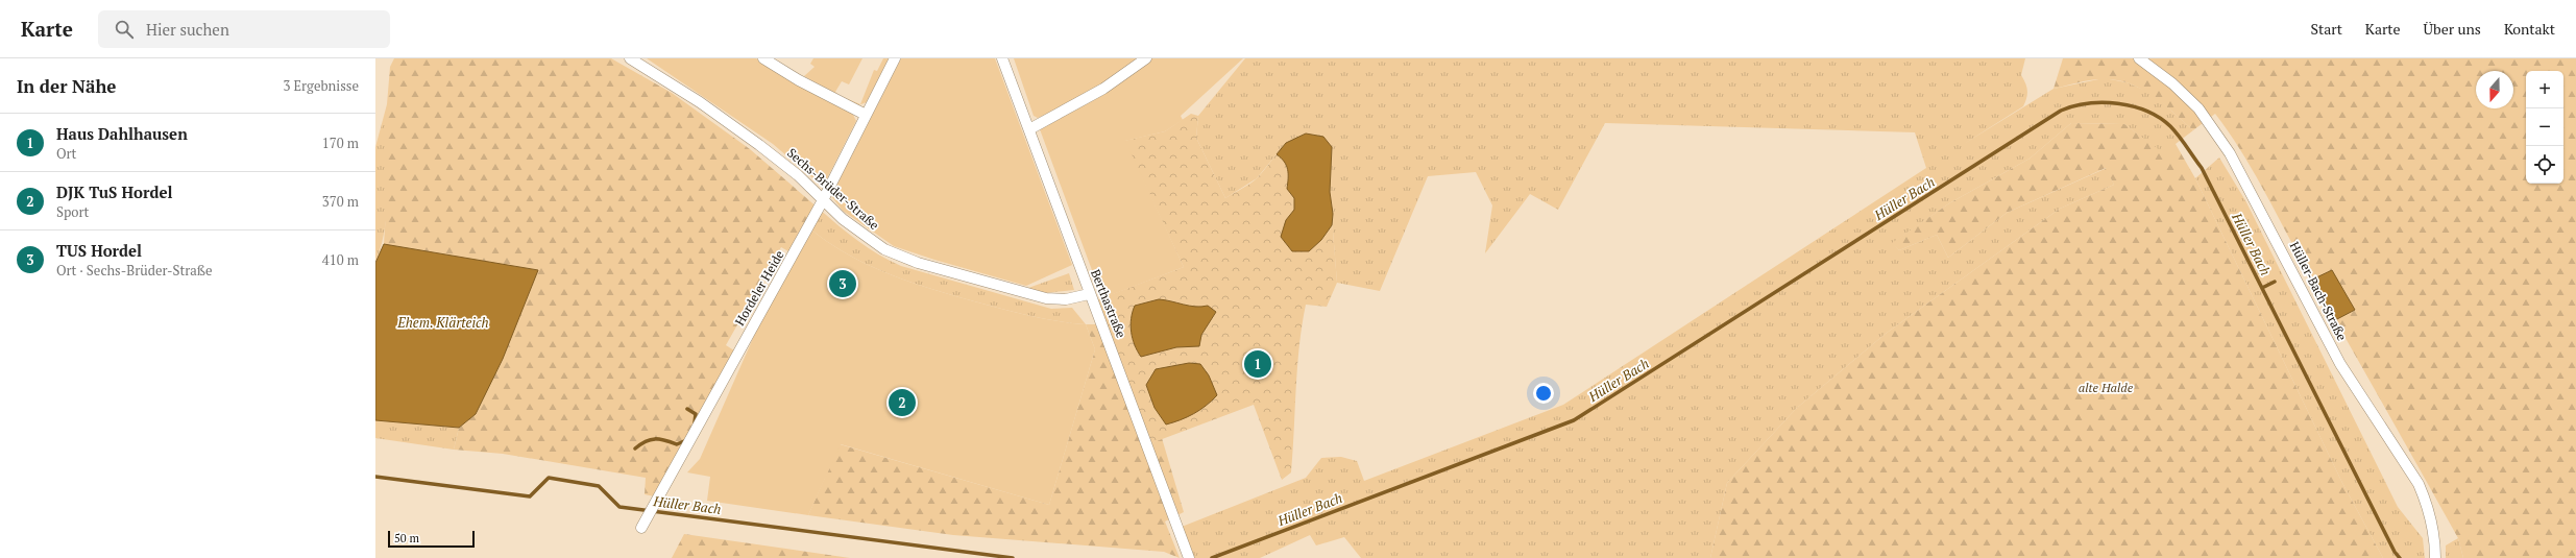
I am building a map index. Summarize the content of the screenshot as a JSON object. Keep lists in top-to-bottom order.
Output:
{
  "streets": {
    "street": [
      "Sechs-Brüder-Straße",
      "Hordeler Heide",
      "Hüller-Bach-Straße",
      "Berthastraße"
    ]
  },
  "crossings": [
    ["Sechs-Brüder-Straße", "Hordeler Heide"],
    ["Sechs-Brüder-Straße", "Berthastraße"]
  ],
  "water": ["Hüller Bach", "Ehem. Klärteich"],
  "parks": ["alte Halde"],
  "scale_bar": "50 m",
  "north": "bottom",
  "page": {
    "header": "Karte",
    "search": "Hier suchen",
    "nav": [
      "Start",
      "Karte",
      "Über uns",
      "Kontakt"
    ],
    "heading": ["In der Nähe", "3 Ergebnisse"],
    "map_buttons": ["+", "−"],
    "list": [
      {
        "mark": "1",
        "name": "Haus Dahlhausen",
        "note": "Ort",
        "value": "170 m"
      },
      {
        "mark": "2",
        "name": "DJK TuS Hordel",
        "note": "Sport",
        "value": "370 m"
      },
      {
        "mark": "3",
        "name": "TUS Hordel",
        "note": "Ort · Sechs-Brüder-Straße",
        "value": "410 m"
      }
    ],
    "pins": ["3", "1", "2"],
    "scale": "50 m"
  }
}
